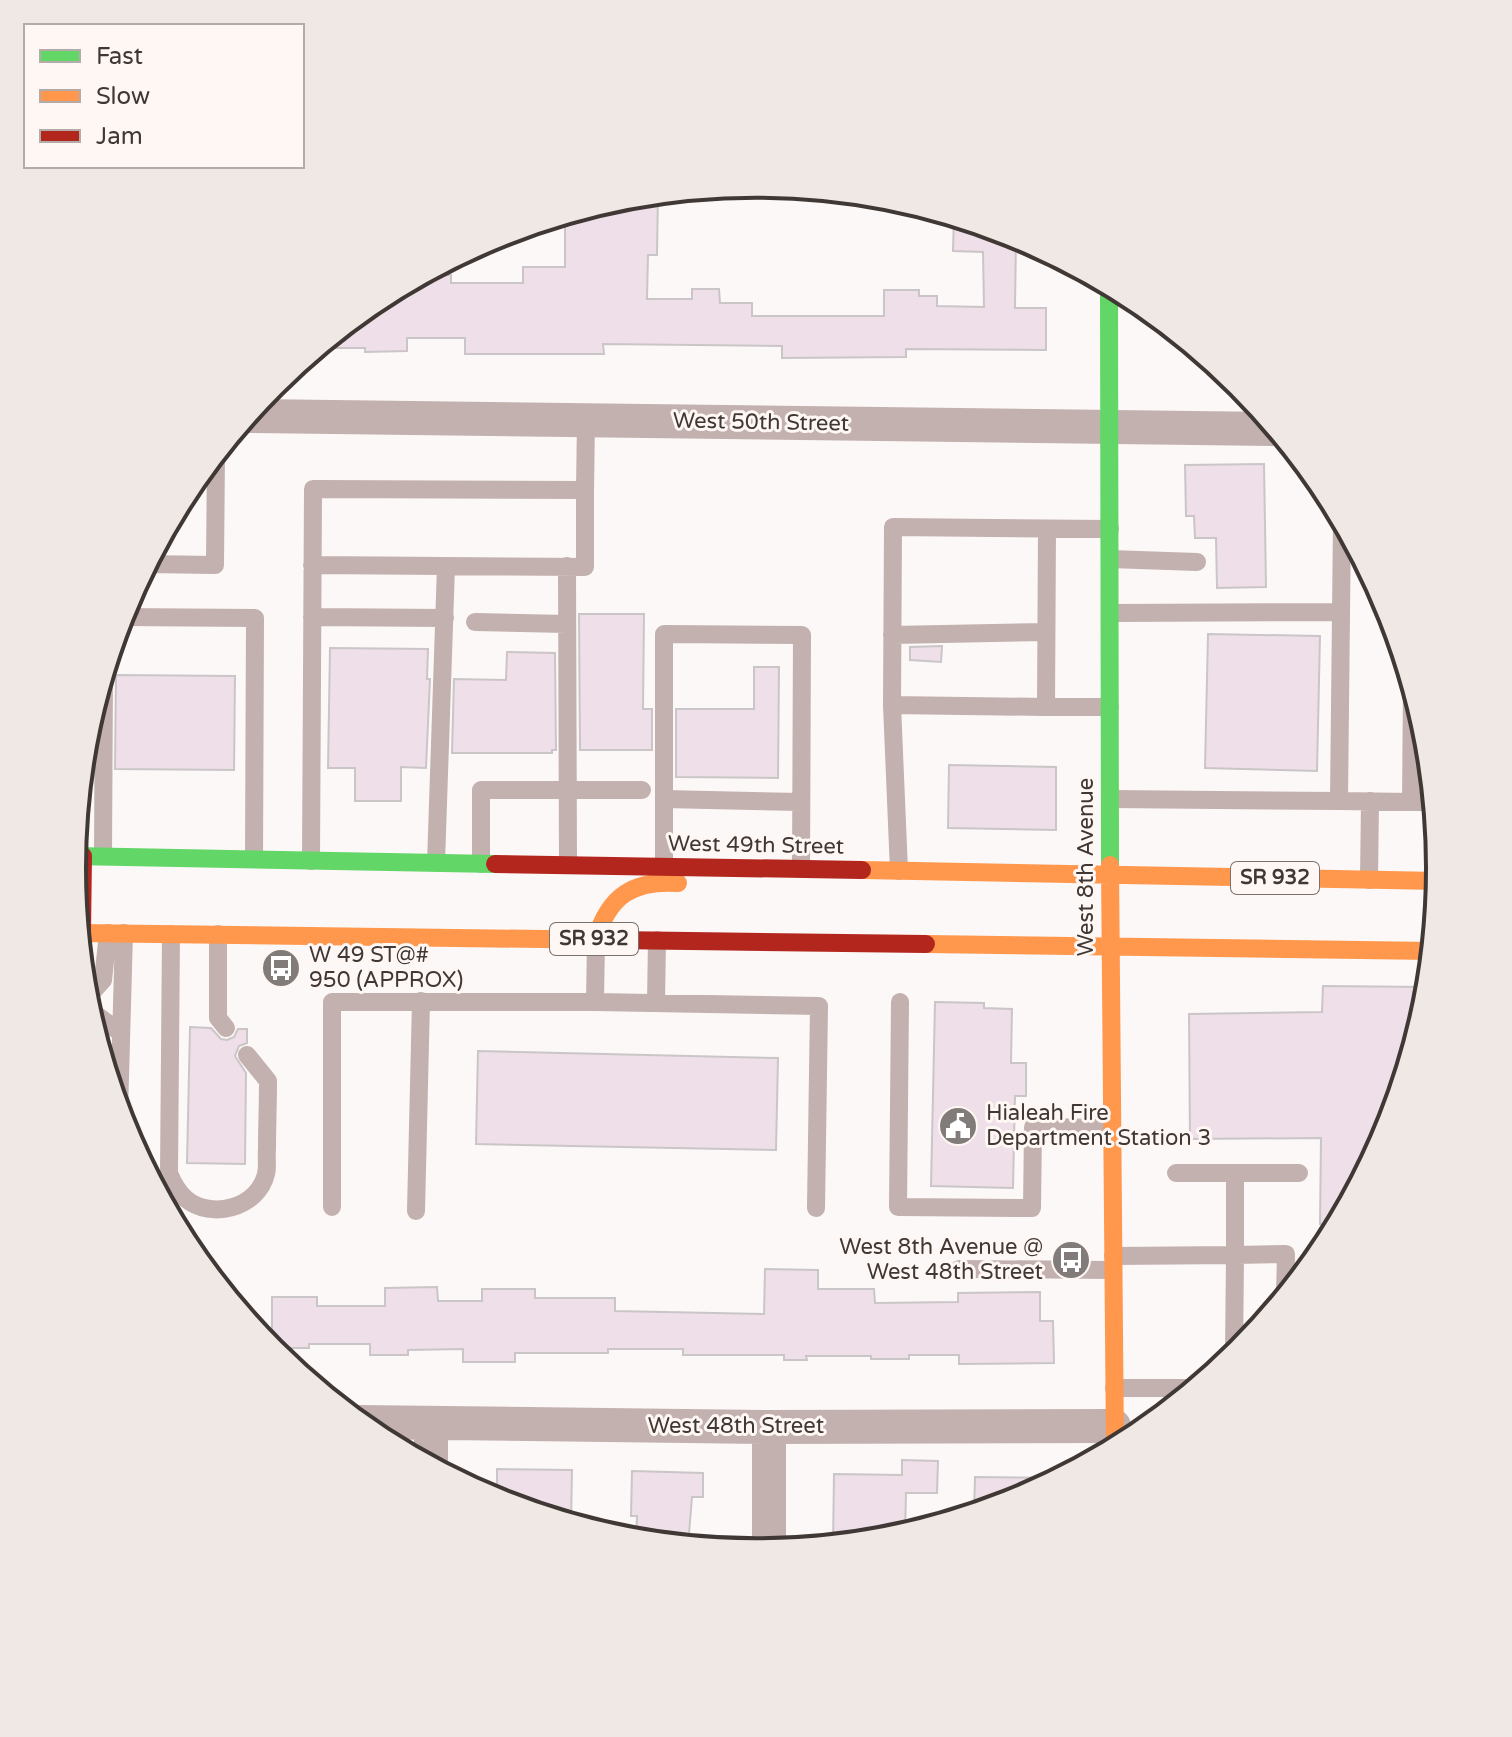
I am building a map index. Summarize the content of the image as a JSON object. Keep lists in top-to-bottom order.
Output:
{
  "streets": {
    "main road": ["West 49th Street", "West 8th Avenue", "SR 932"],
    "street": ["West 50th Street", "West 48th Street"]
  },
  "crossings": [
    ["West 50th Street", "West 8th Avenue"],
    ["West 49th Street", "West 8th Avenue"],
    ["West 8th Avenue", "SR 932"]
  ],
  "places": {
    "bus stop": ["W 49 ST@# 950 (APPROX)", "West 8th Avenue @ West 48th Street"],
    "public building": ["Hialeah Fire Department Station 3"]
  },
  "legend": ["Fast", "Slow", "Jam"]
}
